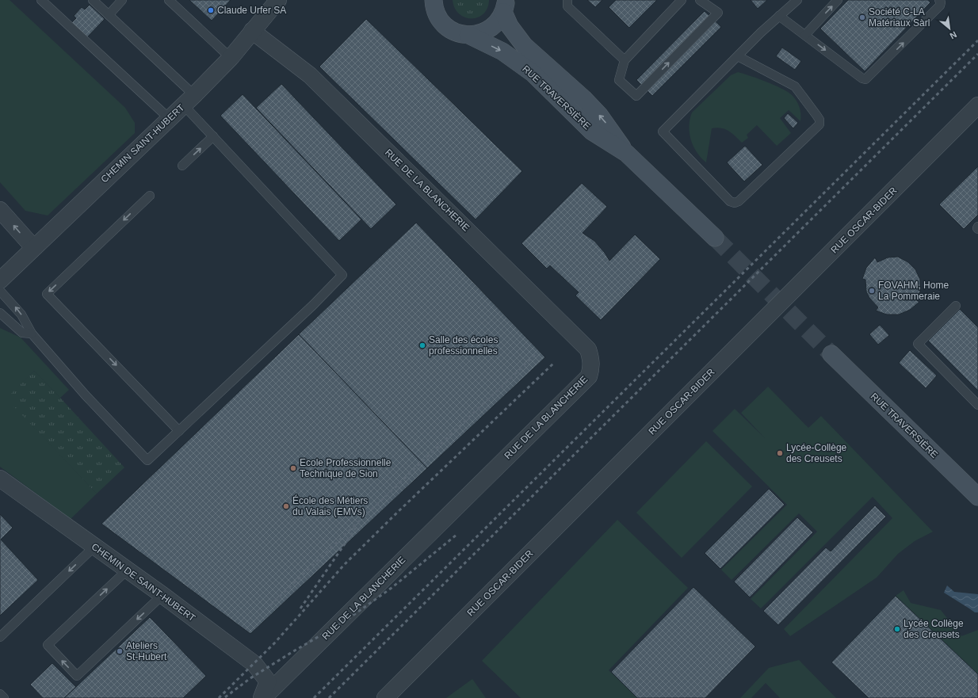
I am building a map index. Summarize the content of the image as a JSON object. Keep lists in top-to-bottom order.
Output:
{
  "streets": {
    "main road": ["RUE TRAVERSIÈRE"],
    "street": [
      "CHEMIN SAINT-HUBERT",
      "RUE DE LA BLANCHERIE",
      "RUE OSCAR-BIDER",
      "CHEMIN DE SAINT-HUBERT"
    ]
  },
  "crossings": [
    ["CHEMIN SAINT-HUBERT", "RUE DE LA BLANCHERIE"],
    ["RUE DE LA BLANCHERIE", "CHEMIN DE SAINT-HUBERT"]
  ],
  "places": [
    "Claude Urfer SA",
    "Société C-LA Matériaux Sàrl",
    "FOVAHM, Home La Pommeraie",
    "Salle des écoles professionnelles",
    "Lycée-Collège des Creusets",
    "Ecole Professionnelle Technique de Sion",
    "École des Métiers du Valais (EMVs)",
    "Lycée Collège des Creusets",
    "Ateliers St-Hubert"
  ],
  "north": "bottom right"
}
